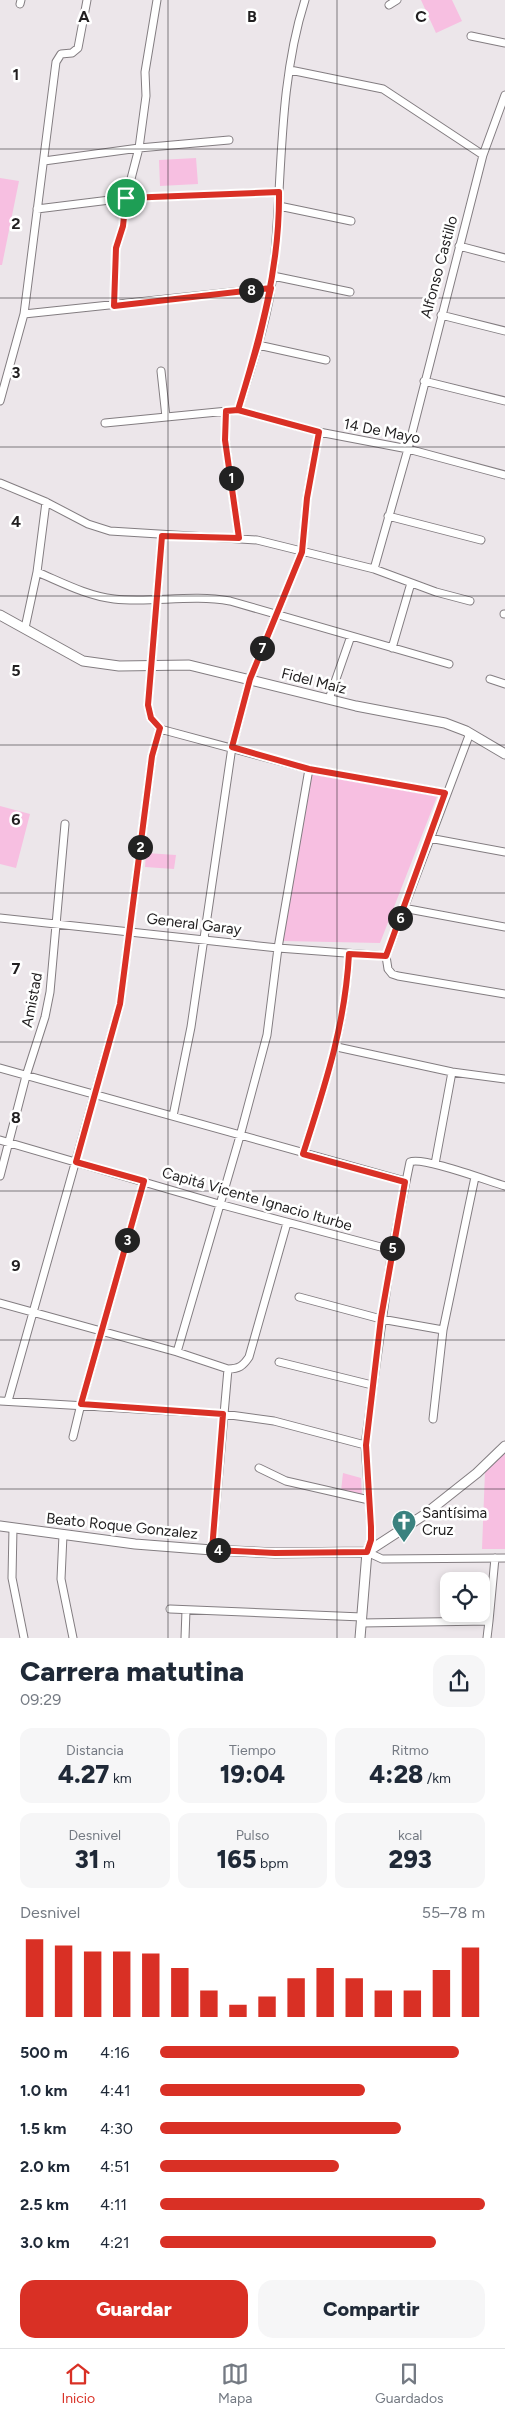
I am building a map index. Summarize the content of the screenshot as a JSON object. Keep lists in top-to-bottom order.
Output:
{
  "streets": {
    "street": [
      "Alfonso Castillo",
      "14 De Mayo",
      "Fidel Maíz",
      "General Garay",
      "Amistad",
      "Capitá Vicente Ignacio Iturbe",
      "Beato Roque Gonzalez"
    ]
  },
  "crossings": [
    ["Alfonso Castillo", "14 De Mayo"],
    ["General Garay", "Amistad"],
    ["Amistad", "Capitá Vicente Ignacio Iturbe"]
  ],
  "places": {
    "church": ["Santísima Cruz"]
  },
  "page": {
    "pins": [
      "8",
      "1",
      "7",
      "2",
      "6",
      "3",
      "5",
      "4"
    ],
    "heading": ["Carrera matutina", "09:29"],
    "stats": [
      ["Distancia", "4.27 km"],
      ["Tiempo", "19:04"],
      ["Ritmo", "4:28 /km"],
      ["Desnivel", "31 m"],
      ["Pulso", "165 bpm"],
      ["kcal", "293"]
    ],
    "chart": ["Desnivel", "55–78 m"],
    "list": [
      {
        "name": "500 m",
        "note": "4:16"
      },
      {
        "name": "1.0 km",
        "note": "4:41"
      },
      {
        "name": "1.5 km",
        "note": "4:30"
      },
      {
        "name": "2.0 km",
        "note": "4:51"
      },
      {
        "name": "2.5 km",
        "note": "4:11"
      },
      {
        "name": "3.0 km",
        "note": "4:21"
      }
    ],
    "buttons": ["Guardar", "Compartir"],
    "tabs": ["Inicio", "Mapa", "Guardados"]
  },
  "grid": {
    "columns": ["A", "B", "C"],
    "rows": [
      "1",
      "2",
      "3",
      "4",
      "5",
      "6",
      "7",
      "8",
      "9"
    ]
  }
}
